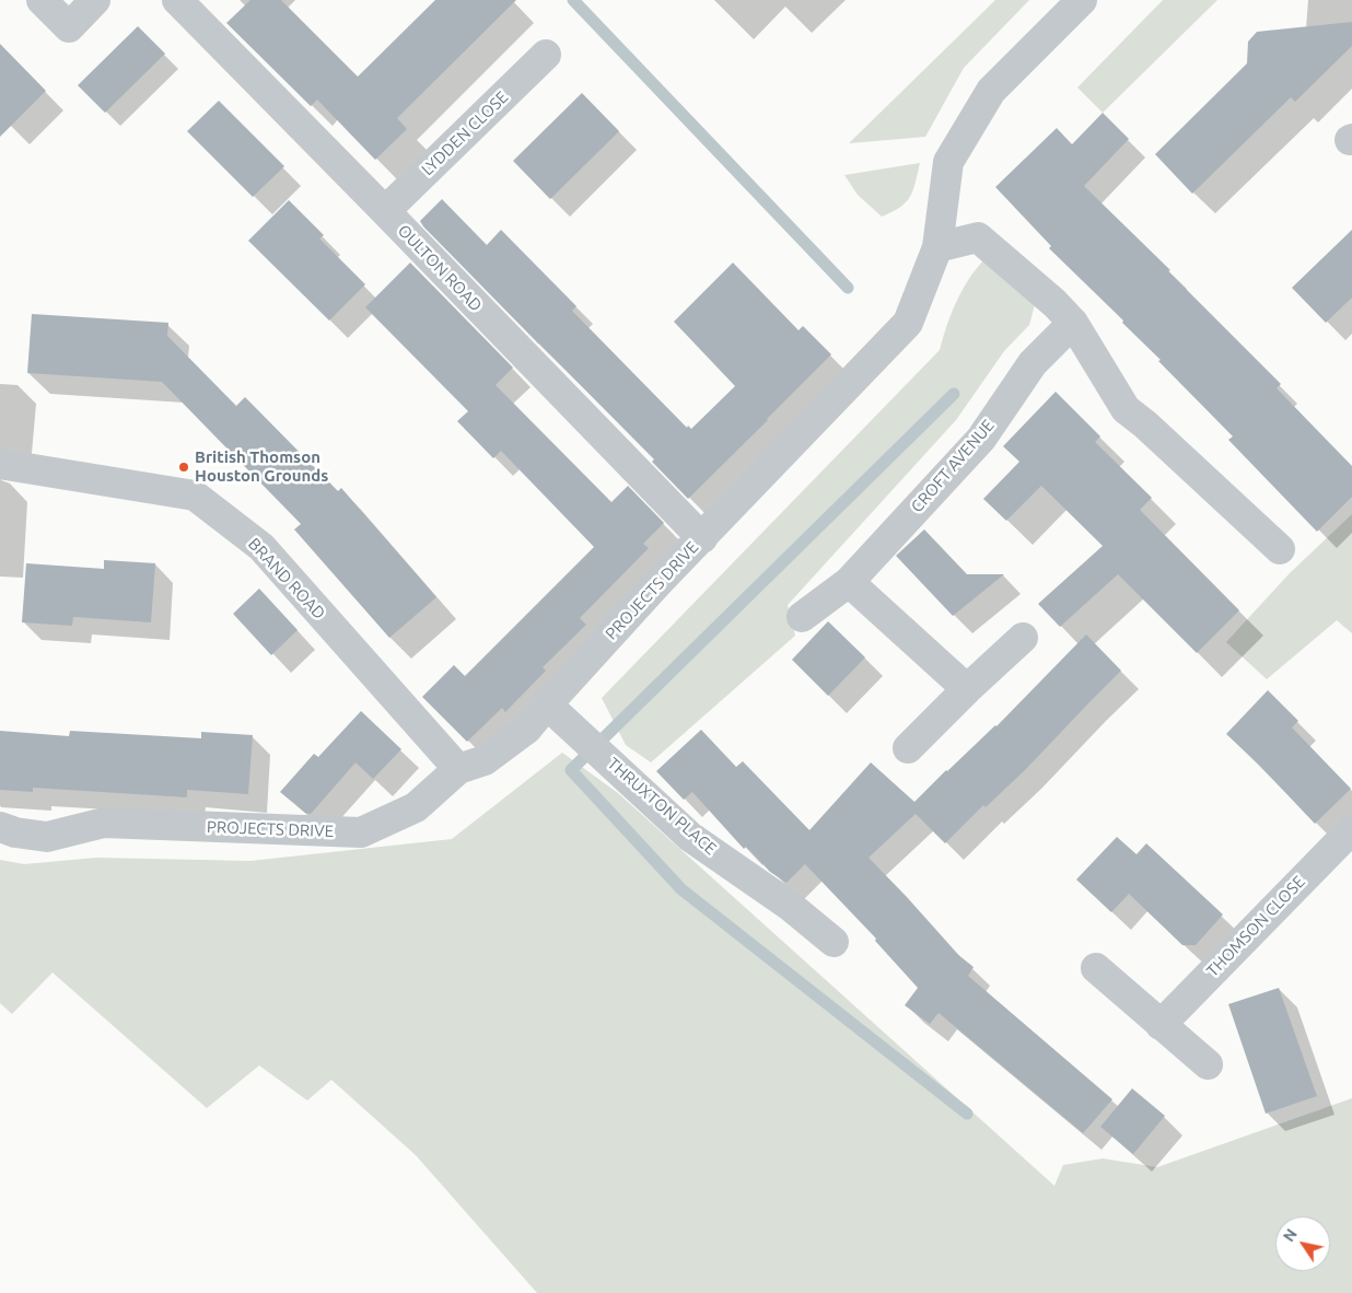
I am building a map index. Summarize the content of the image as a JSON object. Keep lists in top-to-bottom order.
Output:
{
  "streets": {
    "street": [
      "LYDDEN CLOSE",
      "OULTON ROAD",
      "CROFT AVENUE",
      "BRAND ROAD",
      "PROJECTS DRIVE",
      "THRUXTON PLACE",
      "THOMSON CLOSE"
    ]
  },
  "crossings": [
    ["LYDDEN CLOSE", "OULTON ROAD"],
    ["OULTON ROAD", "PROJECTS DRIVE"],
    ["BRAND ROAD", "PROJECTS DRIVE"],
    ["PROJECTS DRIVE", "THRUXTON PLACE"]
  ],
  "places": ["British Thomson Houston Grounds"],
  "north": "top left"
}
